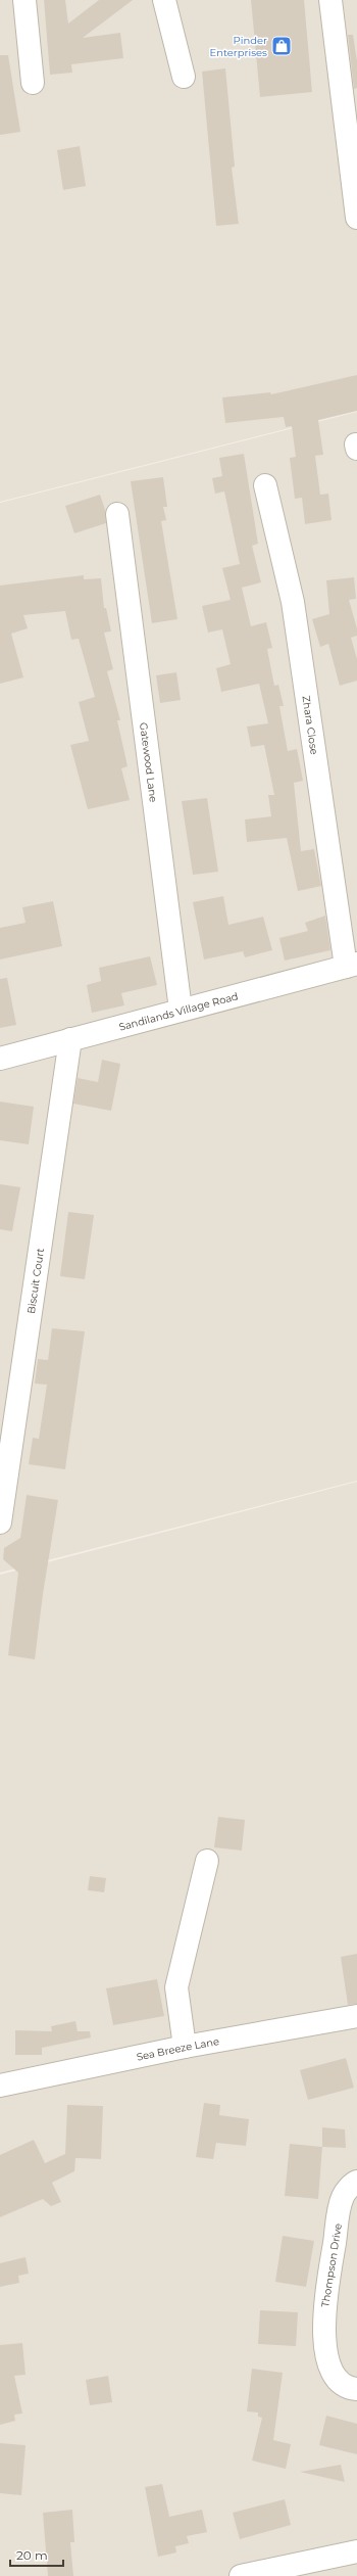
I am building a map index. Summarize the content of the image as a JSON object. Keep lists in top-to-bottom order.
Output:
{
  "streets": {
    "street": [
      "Zhara Close",
      "Gatewood Lane",
      "Sandilands Village Road",
      "Biscuit Court",
      "Sea Breeze Lane",
      "Thompson Drive"
    ]
  },
  "crossings": [
    ["Zhara Close", "Sandilands Village Road"],
    ["Gatewood Lane", "Sandilands Village Road"],
    ["Sandilands Village Road", "Biscuit Court"]
  ],
  "places": {
    "shop": ["Pinder Enterprises"]
  },
  "scale_bar": "20 m"
}
